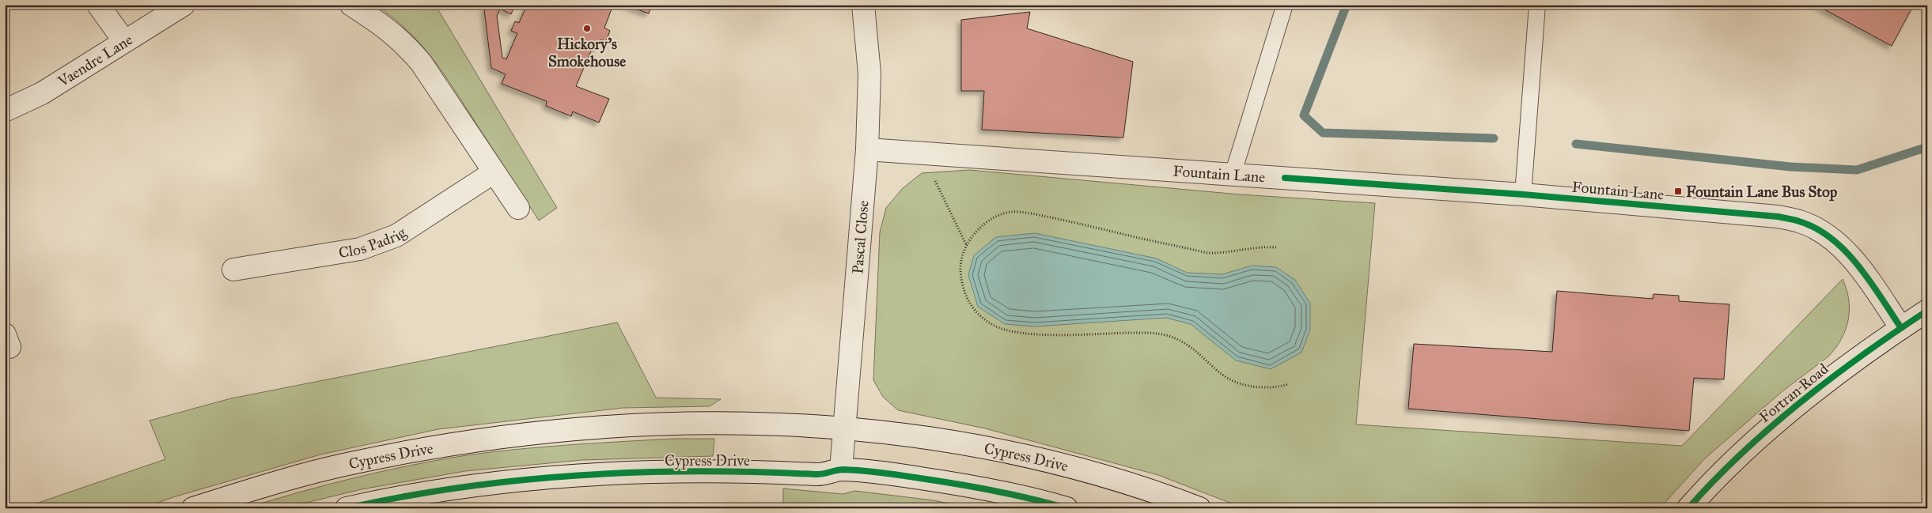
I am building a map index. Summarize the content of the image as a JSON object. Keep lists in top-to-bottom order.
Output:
{
  "streets": {
    "street": [
      "Vaendre Lane",
      "Fountain Lane",
      "Pascal Close",
      "Clos Padrig",
      "Fortran Road",
      "Cypress Drive"
    ]
  },
  "crossings": [
    ["Fountain Lane", "Pascal Close"],
    ["Fountain Lane", "Fortran Road"],
    ["Pascal Close", "Cypress Drive"]
  ],
  "places": {
    "other": ["Hickory's Smokehouse"],
    "transit": ["Fountain Lane Bus Stop"]
  }
}
